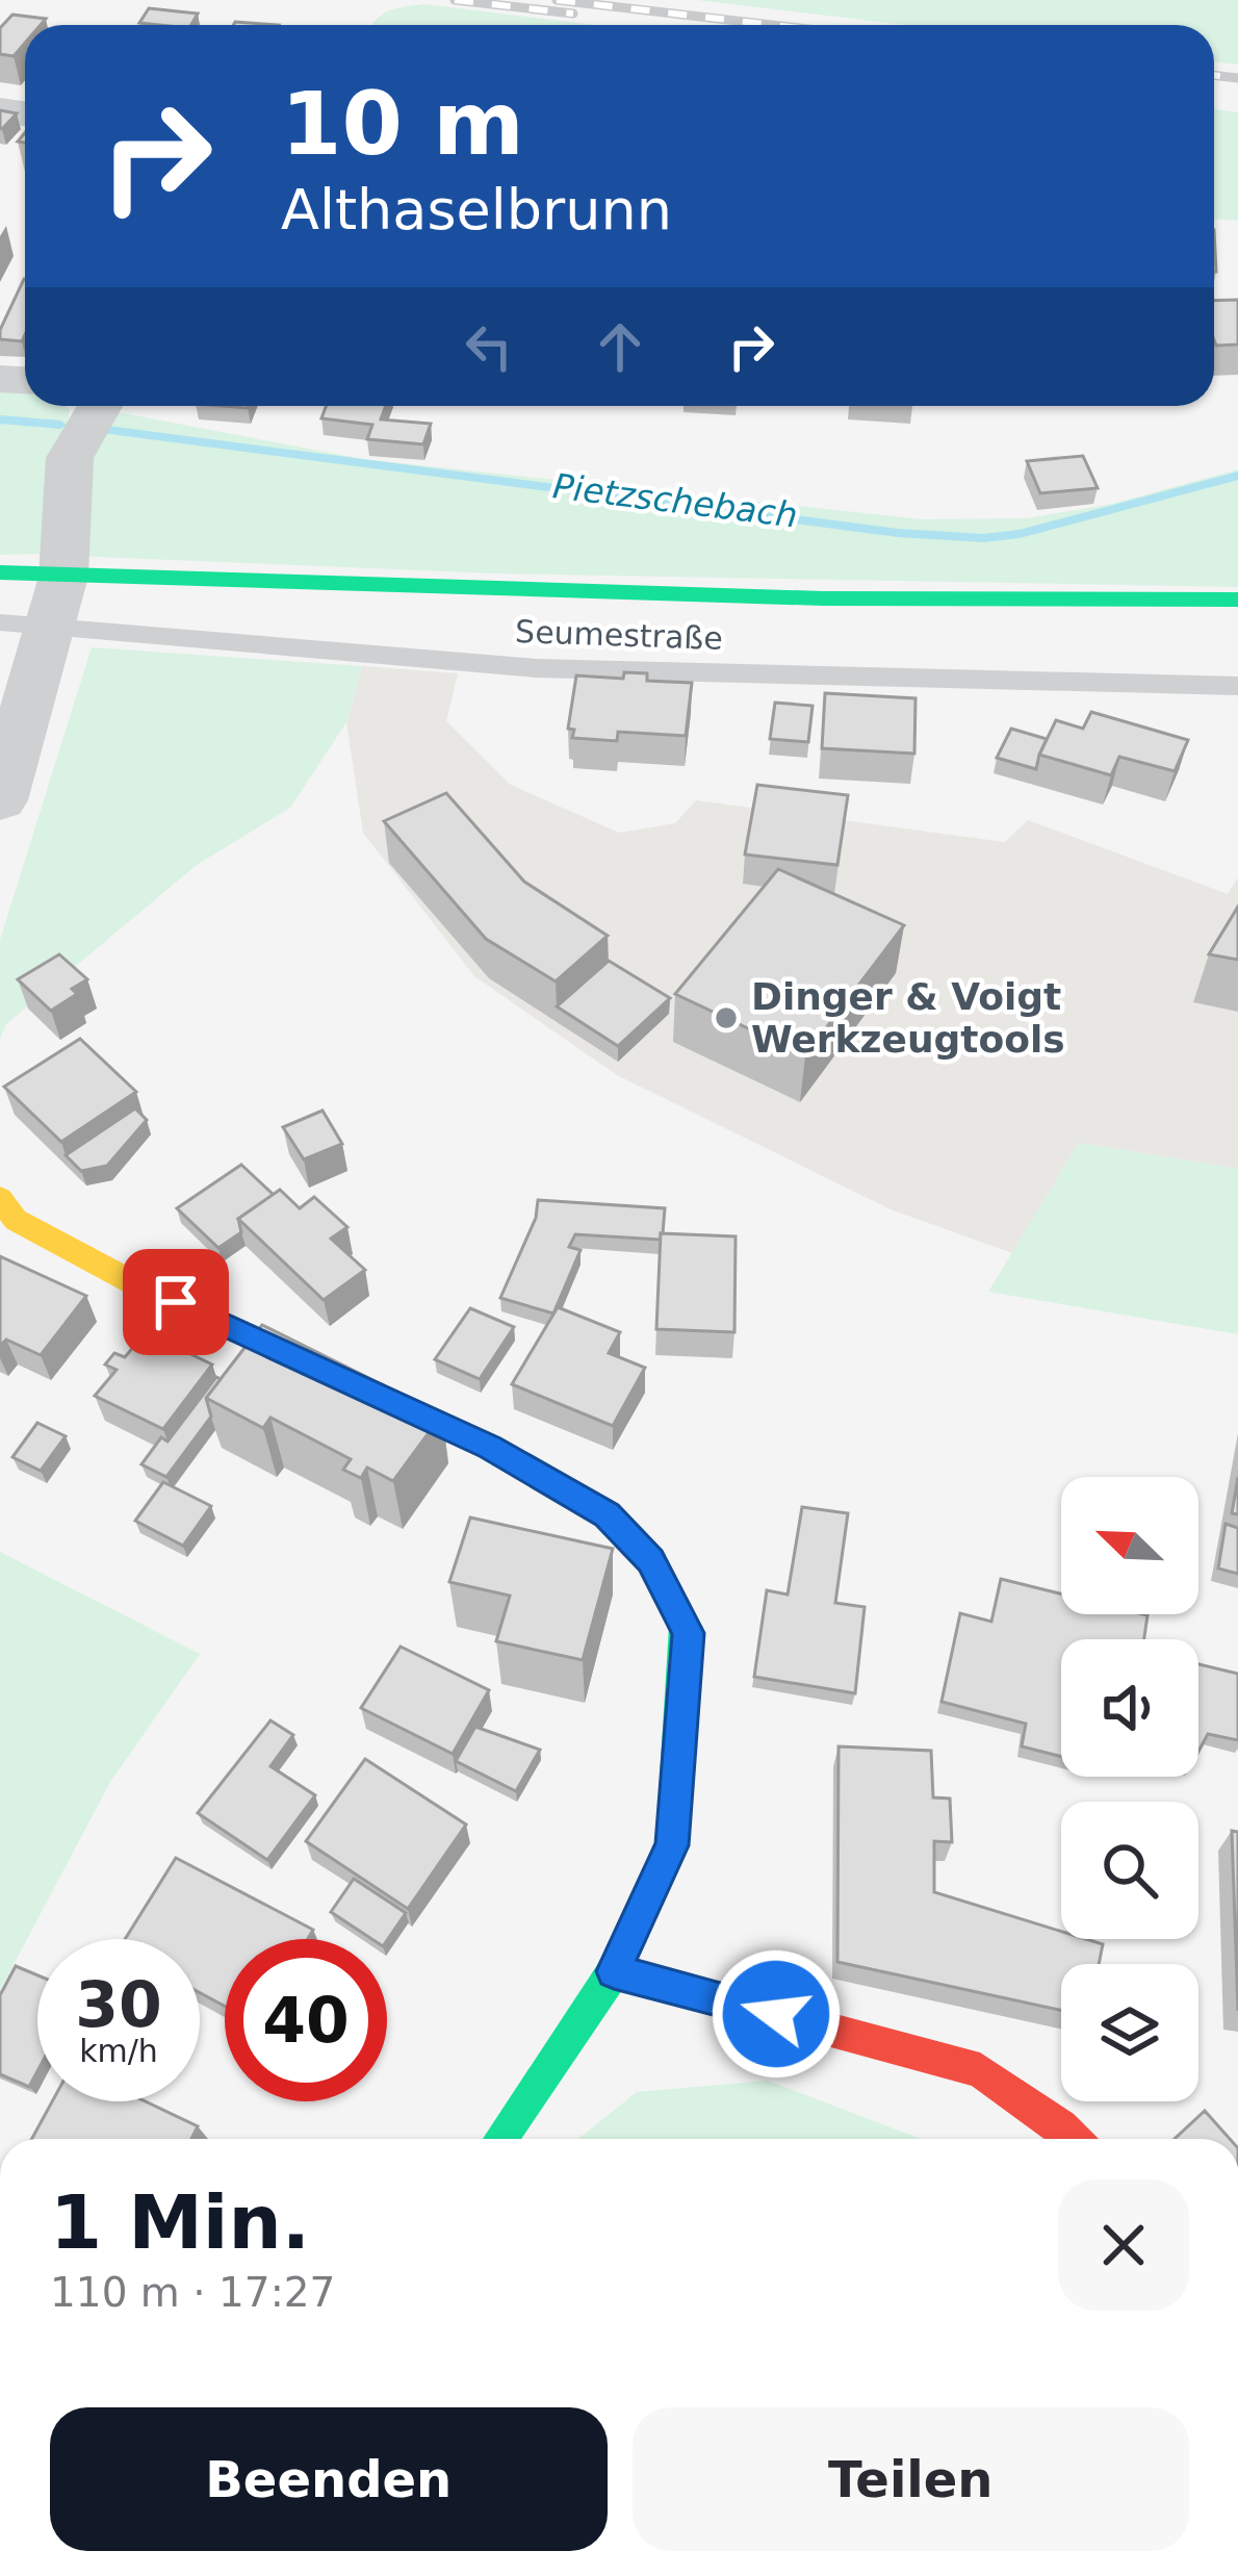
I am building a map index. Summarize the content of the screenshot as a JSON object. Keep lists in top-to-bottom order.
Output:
{
  "streets": {
    "street": ["Seumestraße"]
  },
  "water": ["Pietzschebach"],
  "places": ["Dinger & Voigt Werkzeugtools"],
  "north": "top left",
  "page": {
    "turn": ["10 m", "Althaselbrunn"],
    "speed": "30 km/h",
    "limit": "40",
    "heading": ["1 Min.", "110 m · 17:27"],
    "buttons": ["Beenden", "Teilen"]
  }
}
